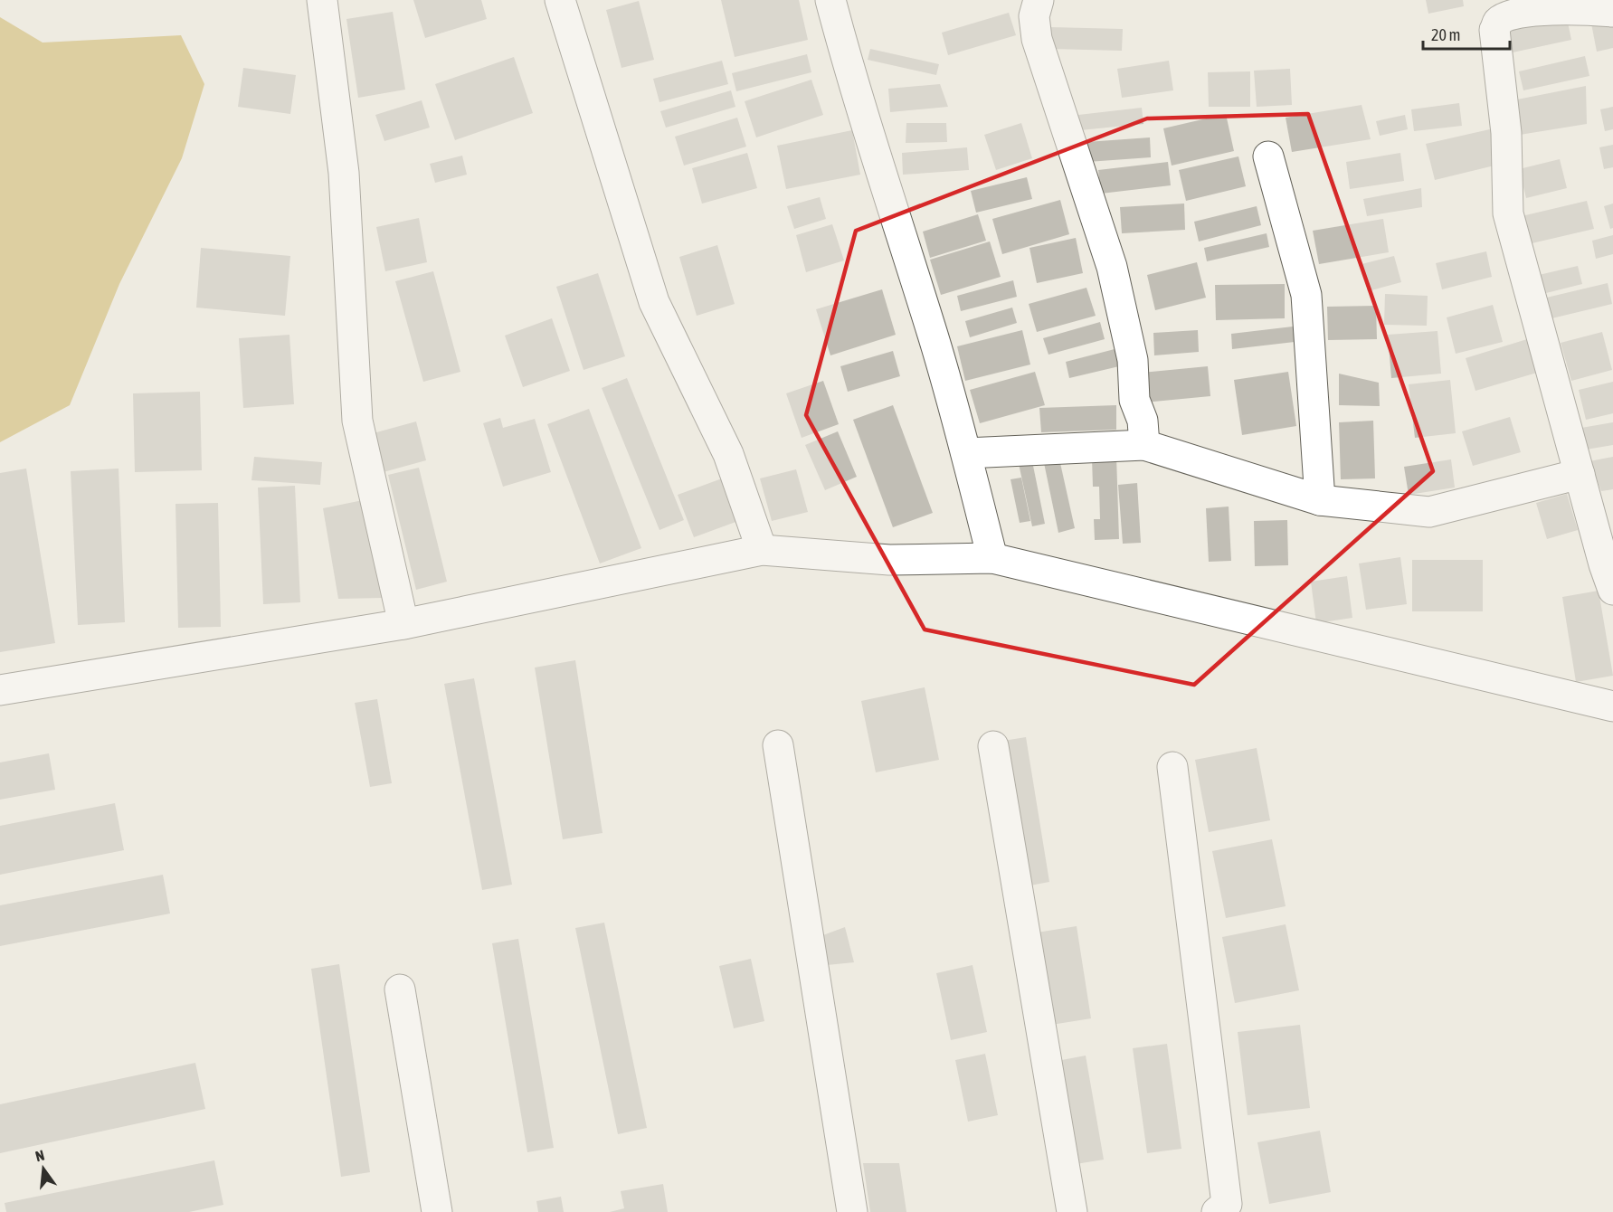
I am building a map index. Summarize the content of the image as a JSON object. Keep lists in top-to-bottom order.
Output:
{
  "scale_bar": "20 m",
  "north": "top"
}
